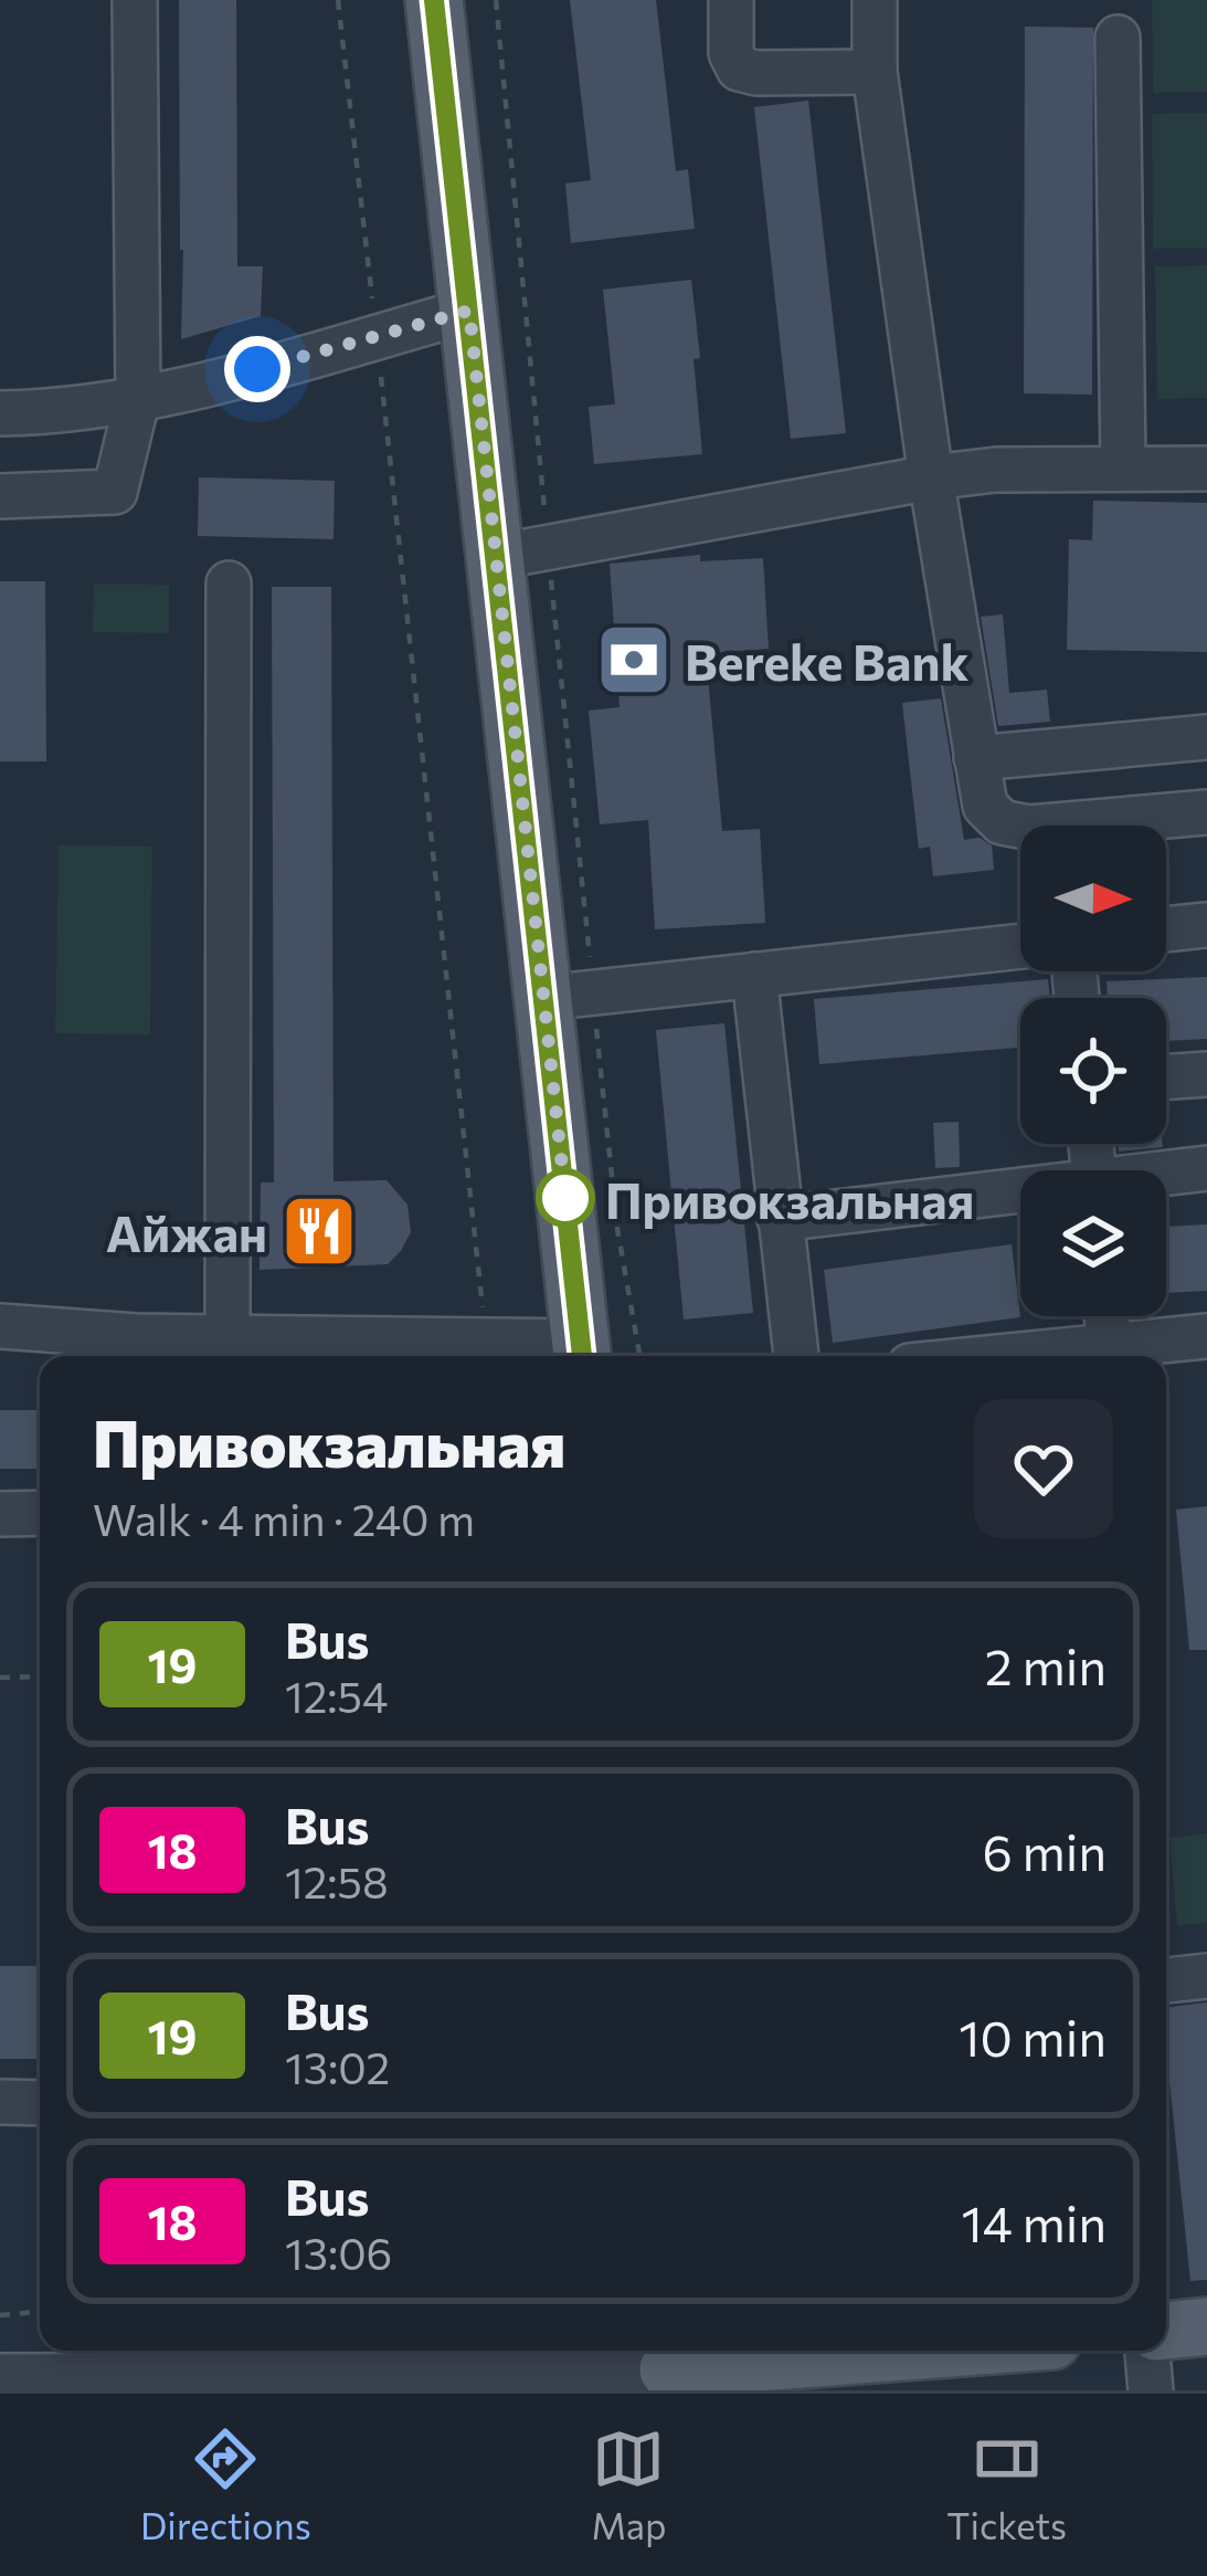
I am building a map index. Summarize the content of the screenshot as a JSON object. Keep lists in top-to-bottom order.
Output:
{
  "places": {
    "bank": ["Bereke Bank"],
    "other": ["Привокзальная"],
    "restaurant": ["Айжан"]
  },
  "lines": ["bus line 19"],
  "north": "right",
  "page": {
    "heading": ["Привокзальная", "Walk · 4 min · 240 m"],
    "list": [
      {
        "mark": "19",
        "name": "Bus",
        "note": "12:54",
        "value": "2 min"
      },
      {
        "mark": "18",
        "name": "Bus",
        "note": "12:58",
        "value": "6 min"
      },
      {
        "mark": "19",
        "name": "Bus",
        "note": "13:02",
        "value": "10 min"
      },
      {
        "mark": "18",
        "name": "Bus",
        "note": "13:06",
        "value": "14 min"
      }
    ],
    "tabs": ["Directions", "Map", "Tickets"]
  }
}
